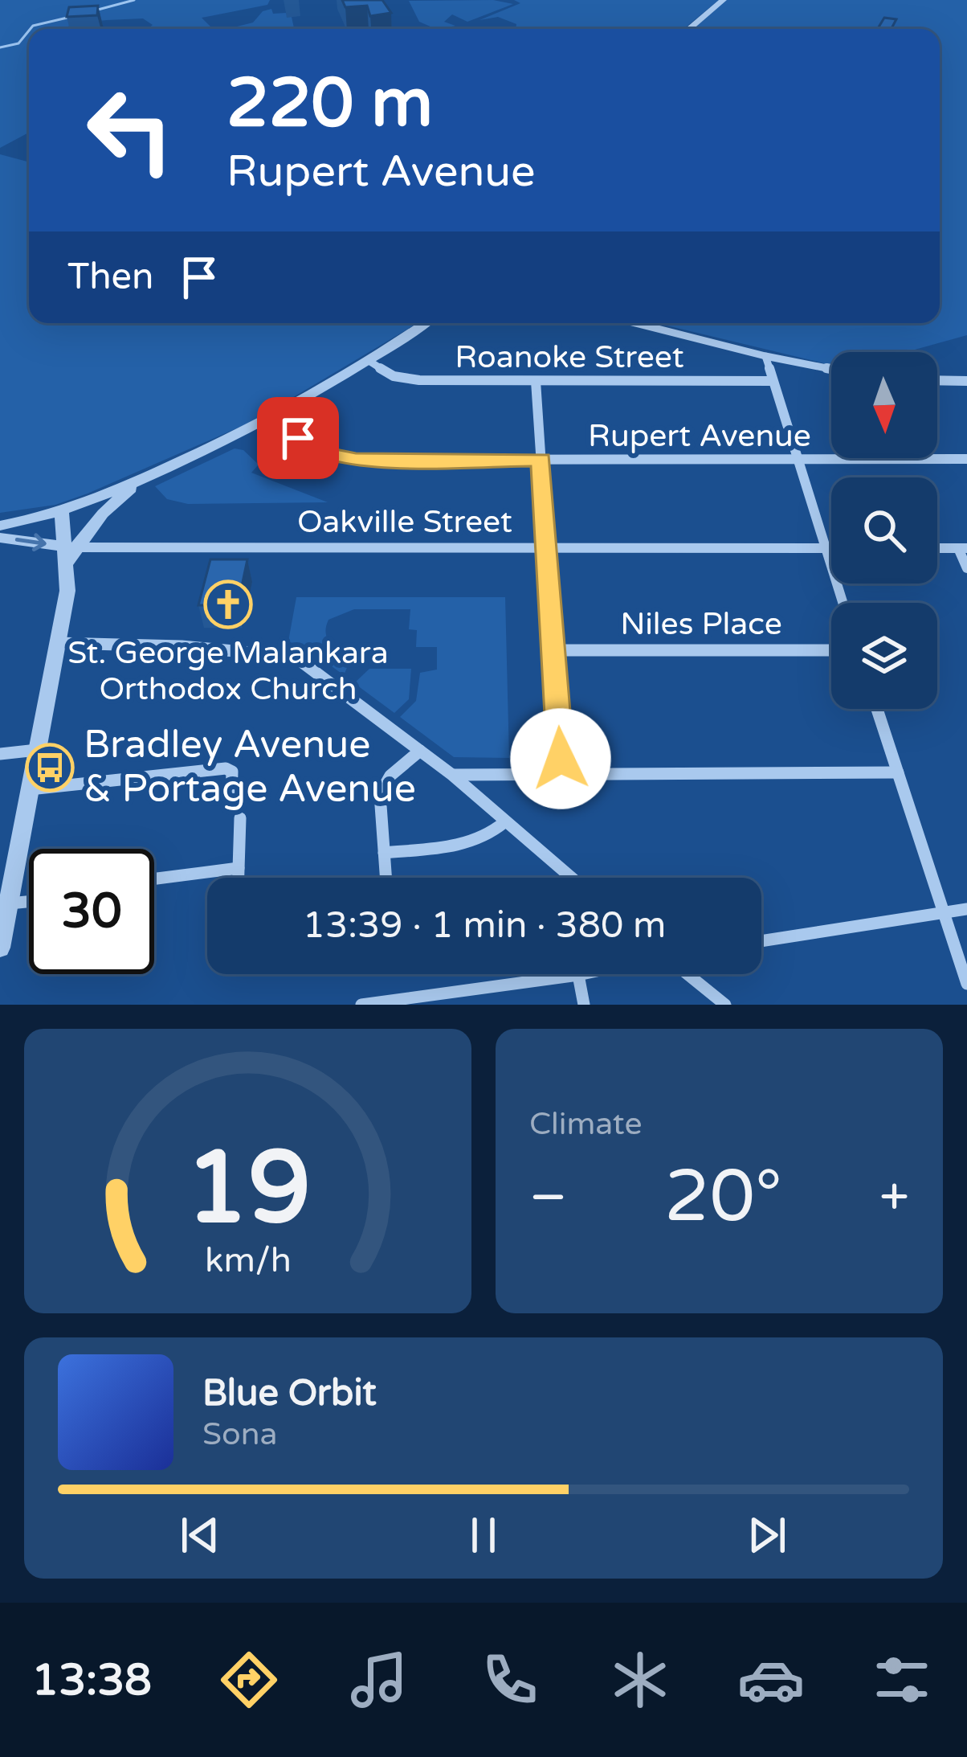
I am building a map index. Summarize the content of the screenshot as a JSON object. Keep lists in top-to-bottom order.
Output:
{
  "streets": {
    "street": [
      "Roanoke Street",
      "Rupert Avenue",
      "Oakville Street",
      "Niles Place"
    ]
  },
  "places": {
    "church": ["St. George Malankara Orthodox Church"],
    "bus stop": ["Bradley Avenue & Portage Avenue"]
  },
  "north": "bottom",
  "page": {
    "turn": ["220 m", "Rupert Avenue"],
    "then": "Then",
    "limit": "30",
    "trip": "13:39 · 1 min · 380 m",
    "tile": "Climate",
    "heat": ["−", "20°", "+"],
    "song": ["Blue Orbit", "Sona"],
    "tabs": "13:38",
    "gauge": ["19", "km/h"]
  }
}
